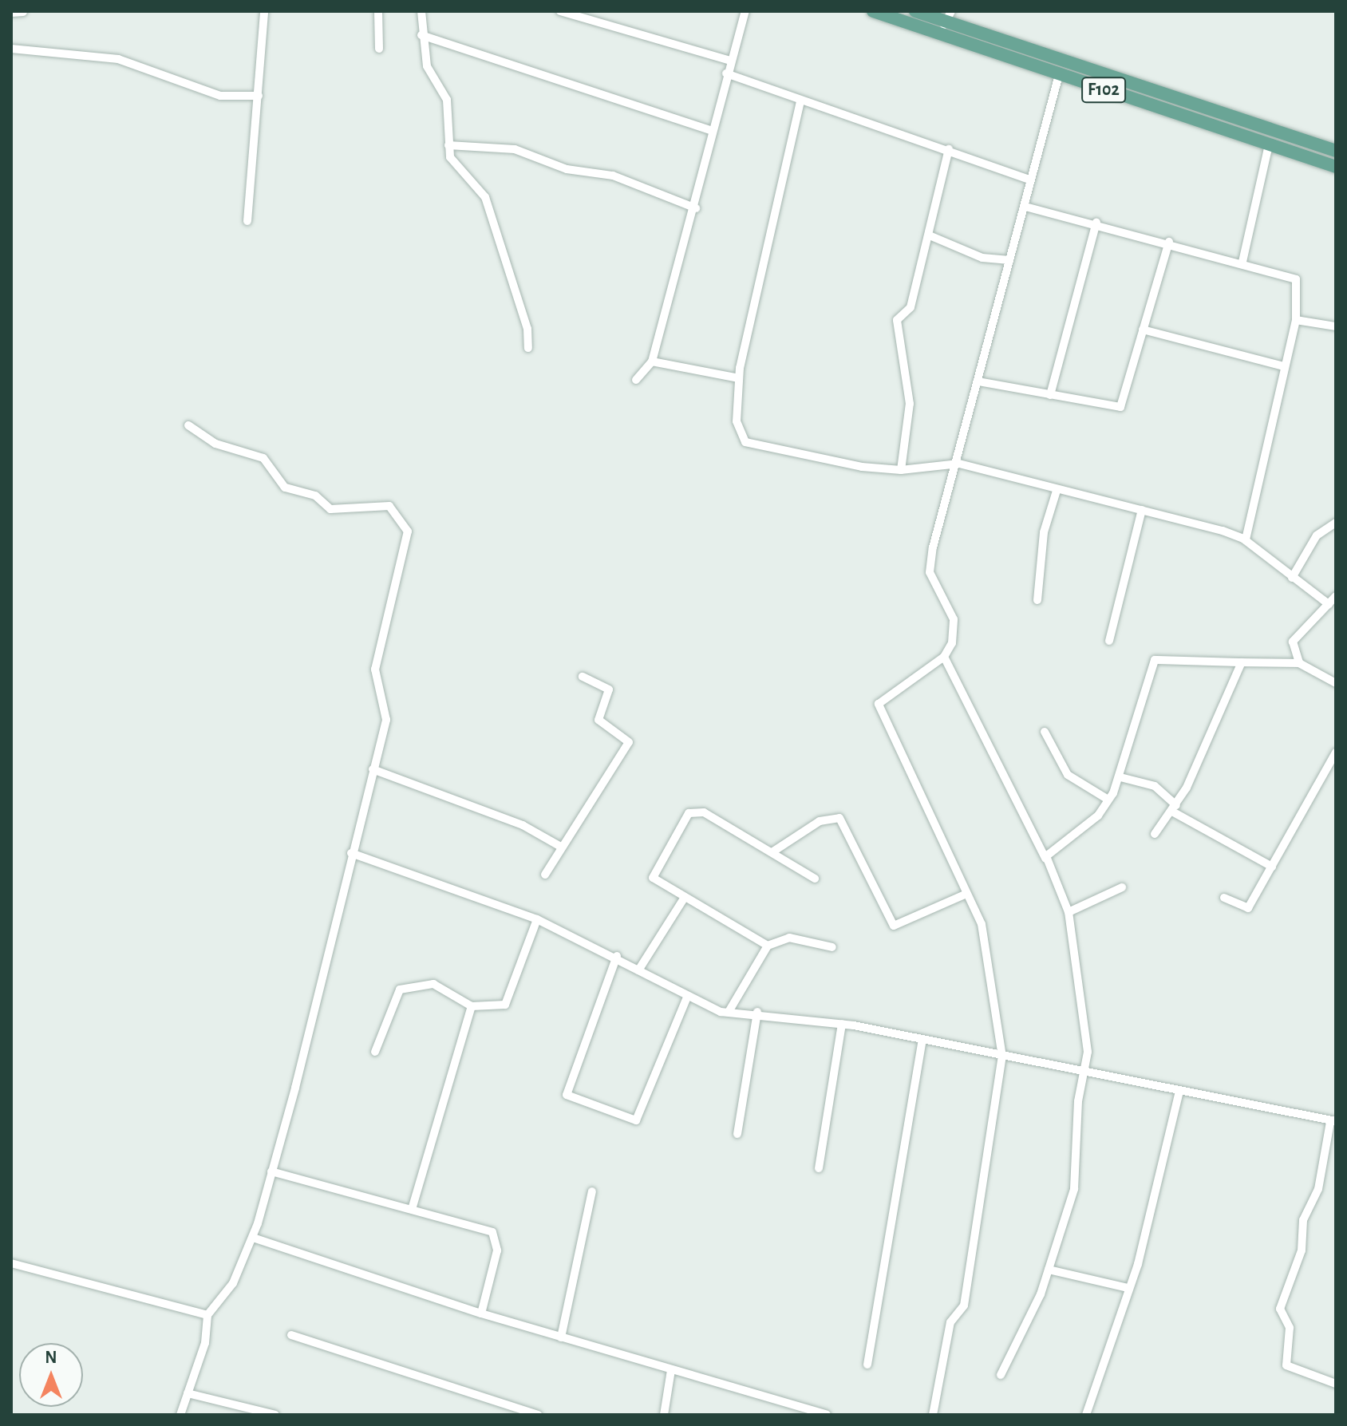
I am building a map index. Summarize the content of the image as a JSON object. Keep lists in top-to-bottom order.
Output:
{
  "streets": {
    "main road": ["F102"]
  },
  "north": "top"
}
